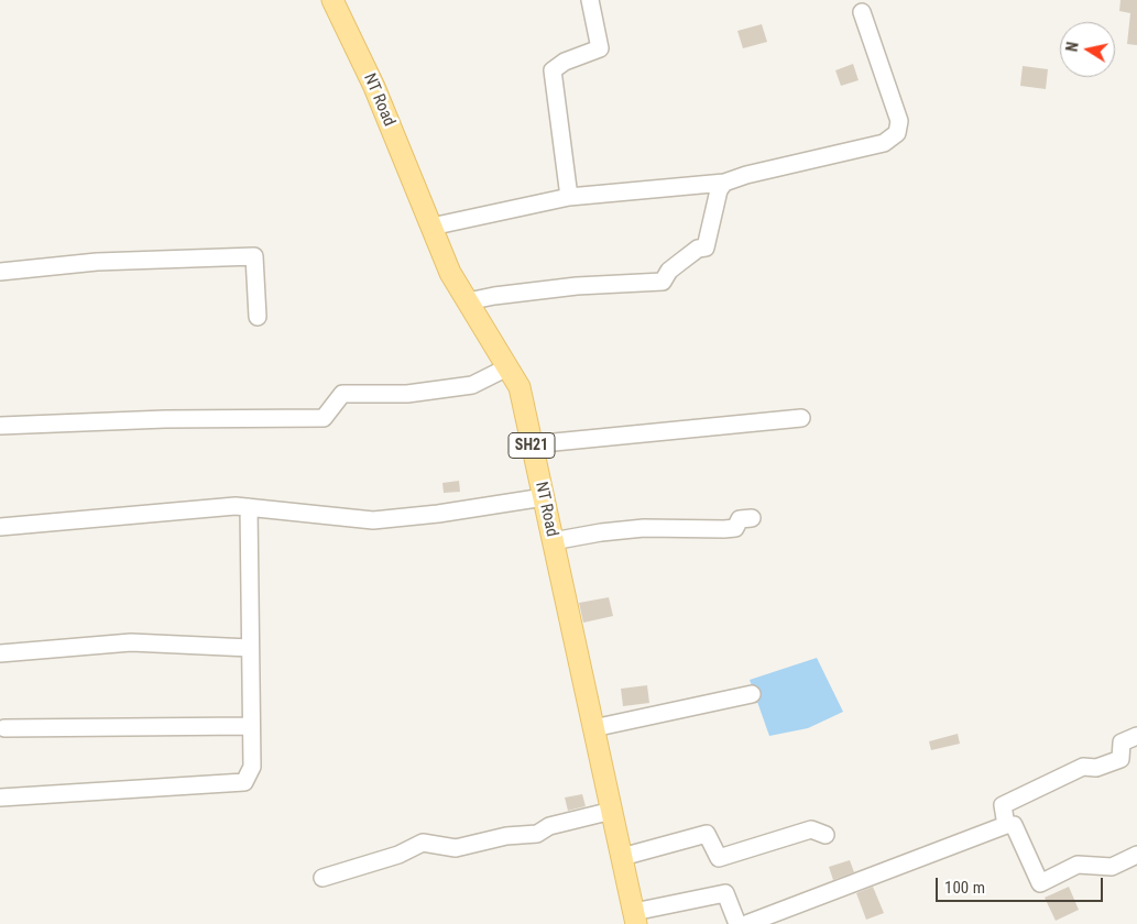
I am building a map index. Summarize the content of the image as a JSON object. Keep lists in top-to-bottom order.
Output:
{
  "streets": {
    "main road": ["NT Road", "SH21"]
  },
  "scale_bar": "100 m",
  "north": "left"
}
